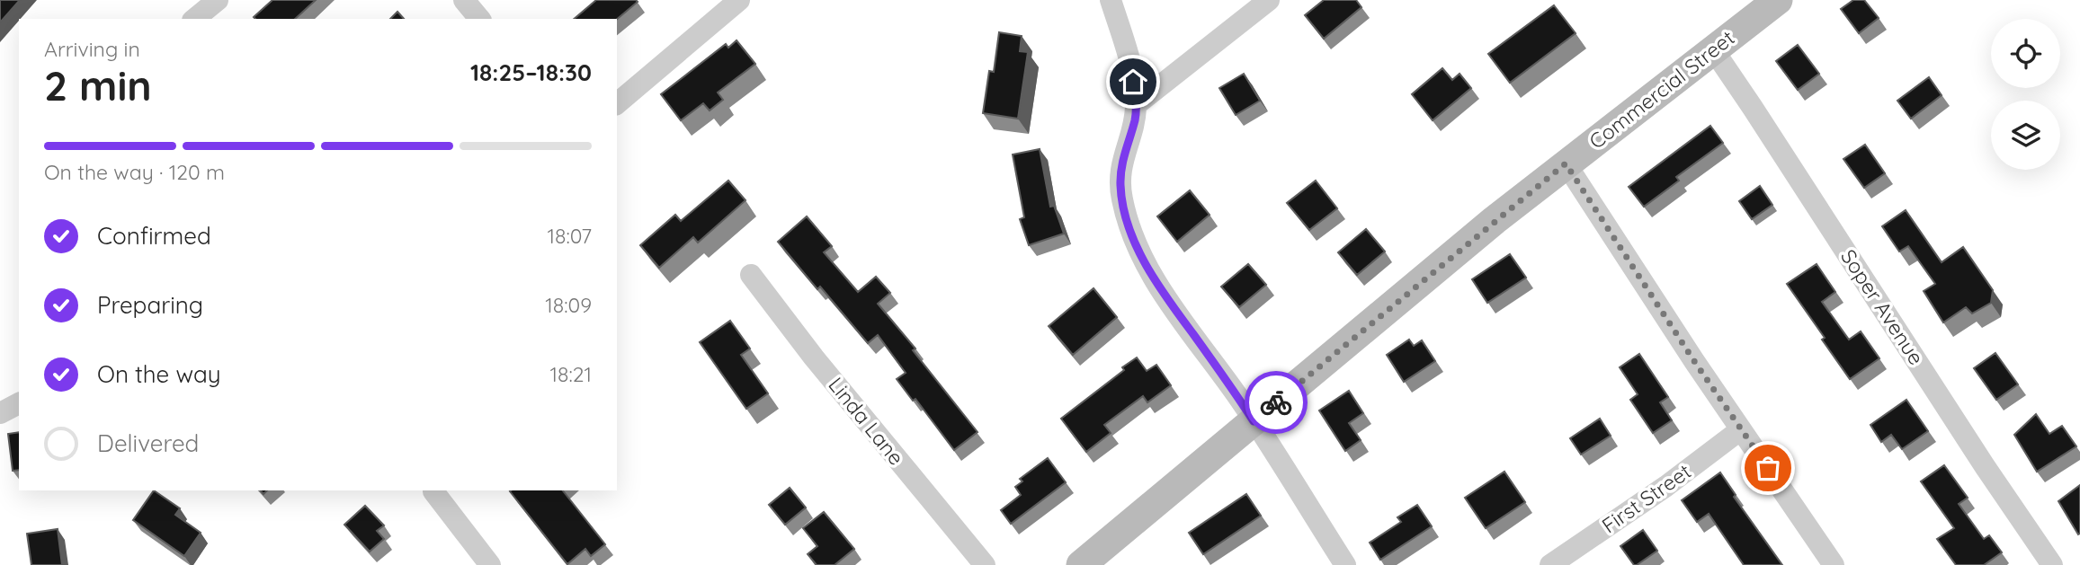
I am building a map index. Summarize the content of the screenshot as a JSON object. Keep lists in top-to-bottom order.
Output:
{
  "streets": {
    "main road": ["Commercial Street"],
    "street": ["Soper Avenue", "Linda Lane", "First Street"]
  },
  "crossings": [
    ["Commercial Street", "Soper Avenue"]
  ],
  "page": {
    "heading": ["2 min", "Arriving in", "18:25–18:30"],
    "bar": "On the way · 120 m",
    "list": [
      ["Confirmed", "18:07"],
      ["Preparing", "18:09"],
      ["On the way", "18:21"],
      "Delivered"
    ]
  }
}
